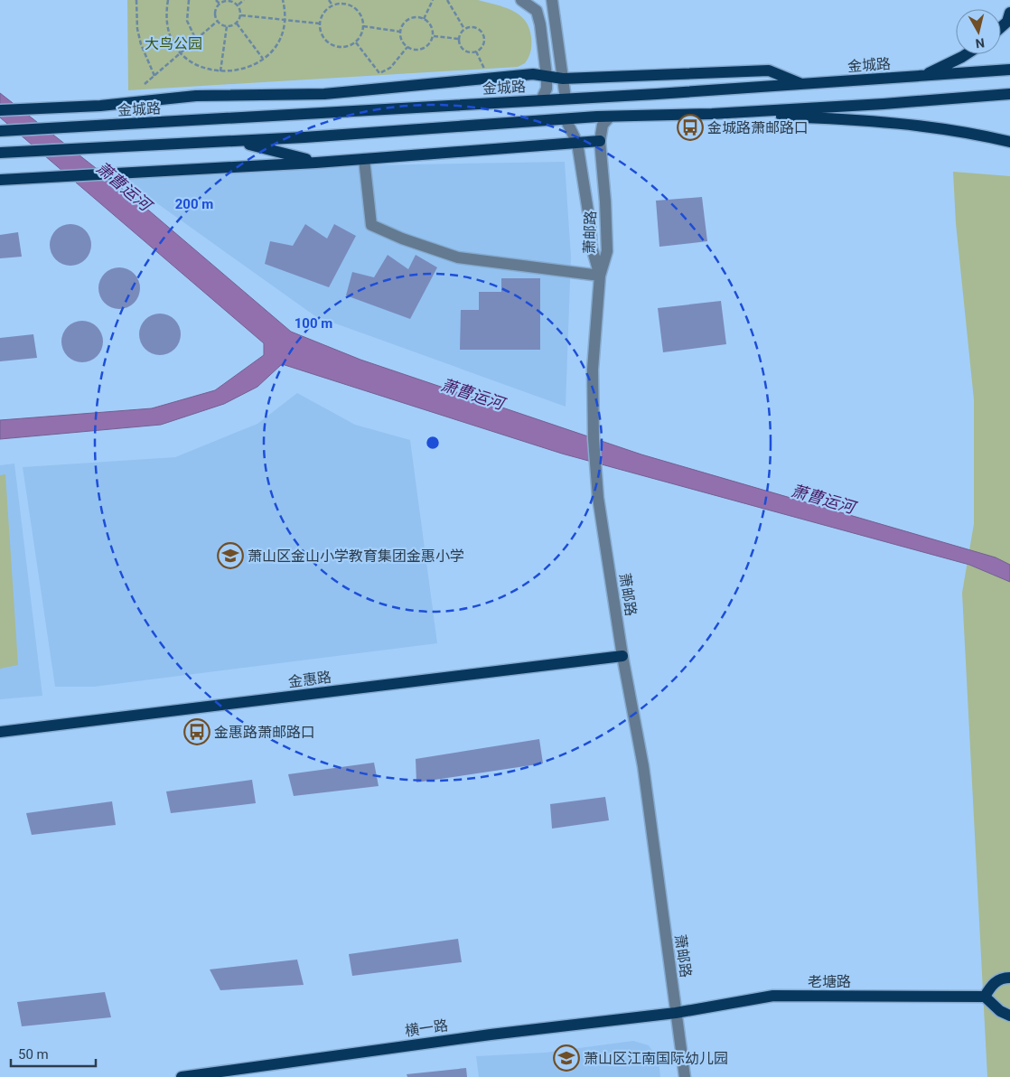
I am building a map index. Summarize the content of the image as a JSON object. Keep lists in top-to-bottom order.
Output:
{
  "streets": {
    "main road": [
      "金城路",
      "金惠路",
      "老塘路",
      "横一路"
    ],
    "street": ["萧邮路"]
  },
  "crossings": [
    ["萧邮路", "金惠路"],
    ["萧邮路", "老塘路"],
    ["萧邮路", "横一路"],
    ["老塘路", "横一路"]
  ],
  "water": ["萧曹运河"],
  "parks": ["大鸟公园"],
  "places": {
    "bus stop": ["金城路萧邮路口", "金惠路萧邮路口"],
    "school or university": ["萧山区金山小学教育集团金惠小学", "萧山区江南国际幼儿园"]
  },
  "scale_bar": "50 m",
  "north": "bottom",
  "rings": ["200 m", "100 m"]
}
